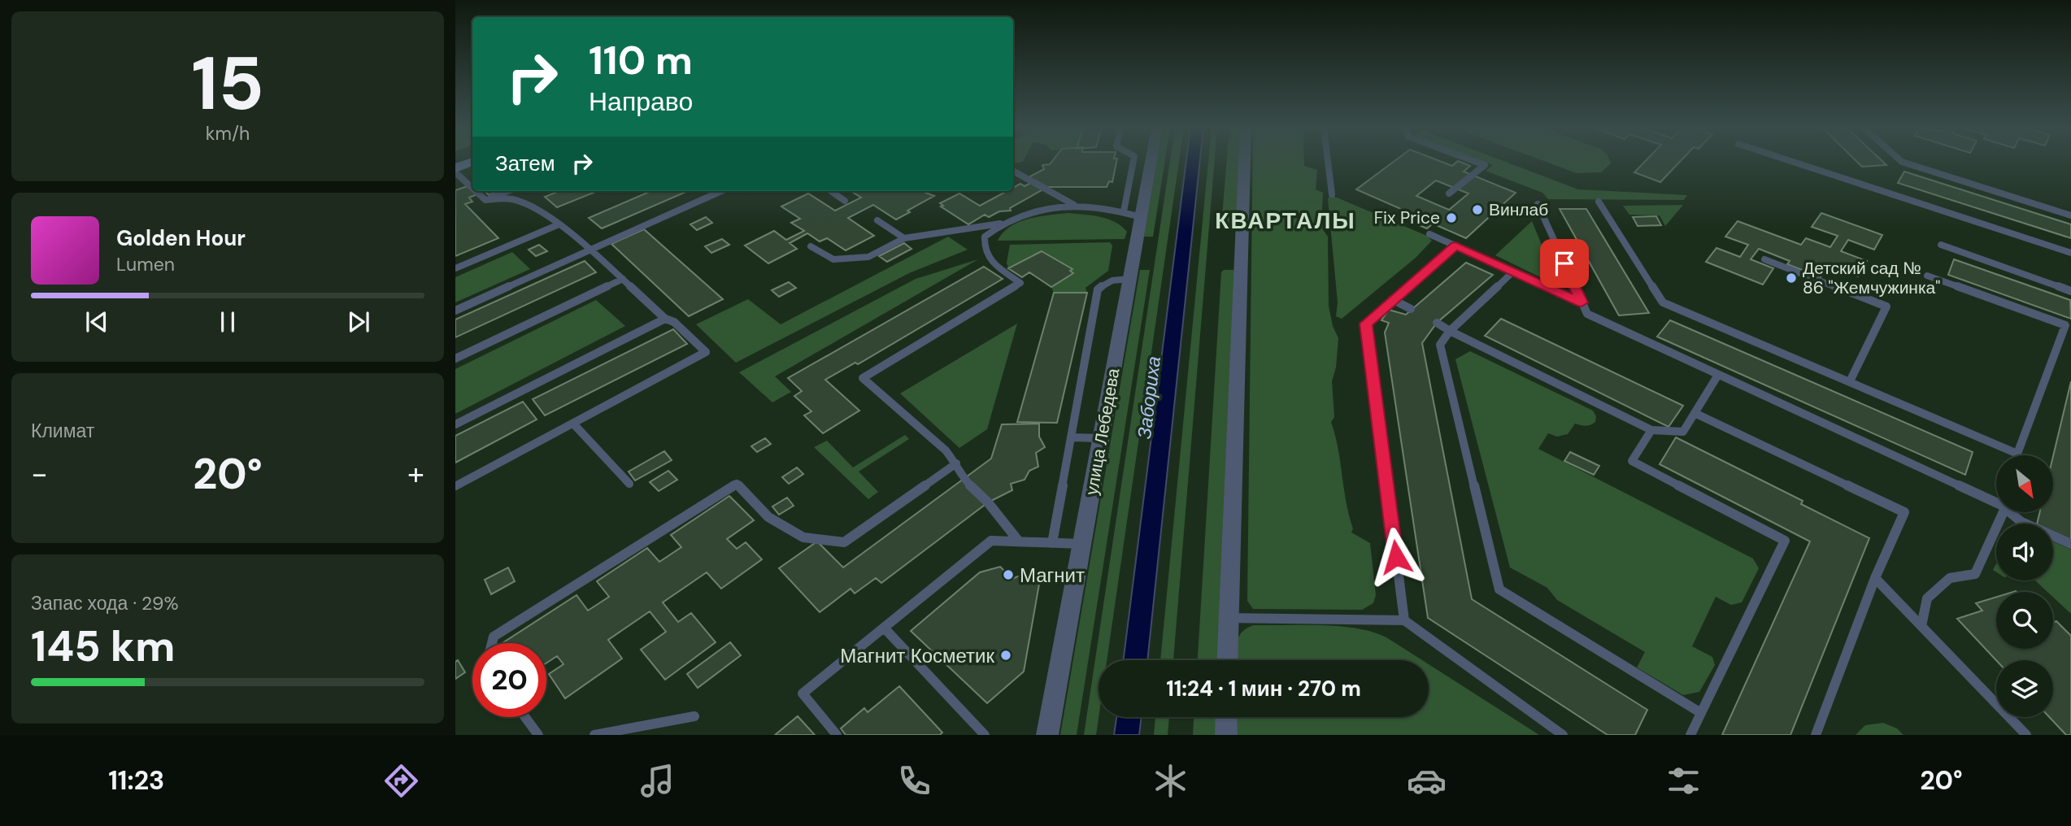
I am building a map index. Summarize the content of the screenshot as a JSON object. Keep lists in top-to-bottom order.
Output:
{
  "streets": {
    "street": ["улица Лебедева"]
  },
  "districts": ["КВАРТАЛЫ"],
  "water": ["Забориха"],
  "places": [
    "Винлаб",
    "Fix Price",
    "Детский сад № 86 \"Жемчужинка\"",
    "Магнит",
    "Магнит Косметик"
  ],
  "north": "bottom right",
  "page": {
    "tile": [
      ["15", "km/h"],
      "Климат",
      ["Запас хода · 29%", "145 km"]
    ],
    "turn": ["110 m", "Направо"],
    "then": "Затем",
    "song": ["Golden Hour", "Lumen"],
    "heat": ["−", "20°", "+"],
    "limit": "20",
    "trip": "11:24 · 1 мин · 270 m",
    "tabs": ["11:23", "20°"]
  }
}
